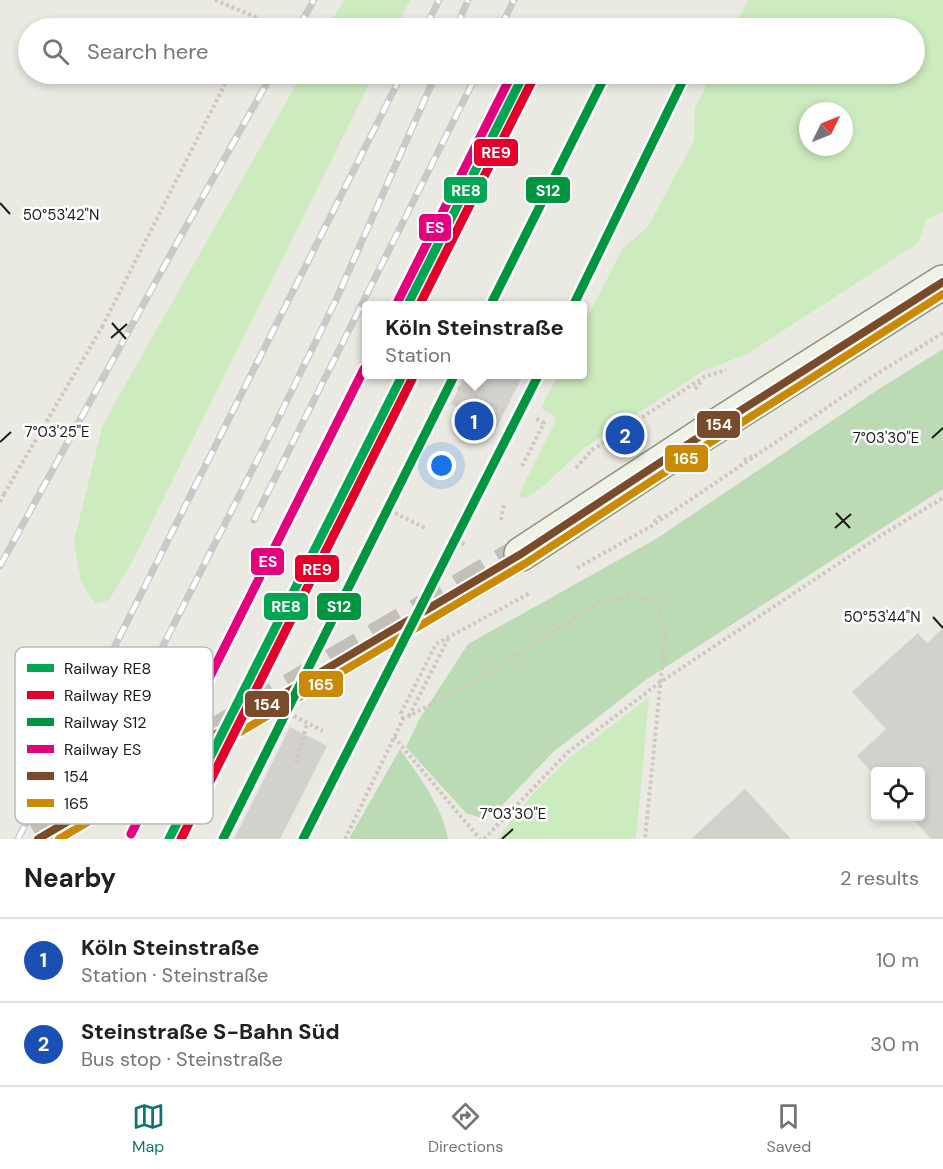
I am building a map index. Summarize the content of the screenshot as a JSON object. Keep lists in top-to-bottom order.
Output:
{
  "lines": [
    "rail line RE8",
    "rail line RE9",
    "rail line S12",
    "rail line ES",
    "transit line 154",
    "transit line 165"
  ],
  "legend": [
    "Railway RE8",
    "Railway RE9",
    "Railway S12",
    "Railway ES",
    "154",
    "165"
  ],
  "north": "top right",
  "page": {
    "search": "Search here",
    "popup": ["Köln Steinstraße", "Station"],
    "pins": ["1", "2"],
    "heading": ["Nearby", "2 results"],
    "list": [
      {
        "mark": "1",
        "name": "Köln Steinstraße",
        "note": "Station · Steinstraße",
        "value": "10 m"
      },
      {
        "mark": "2",
        "name": "Steinstraße S-Bahn Süd",
        "note": "Bus stop · Steinstraße",
        "value": "30 m"
      }
    ],
    "nav": ["Map", "Directions", "Saved"]
  },
  "coordinates": [
    "50°53'42\"N",
    "7°03'25\"E",
    "7°03'30\"E",
    "50°53'44\"N"
  ]
}
